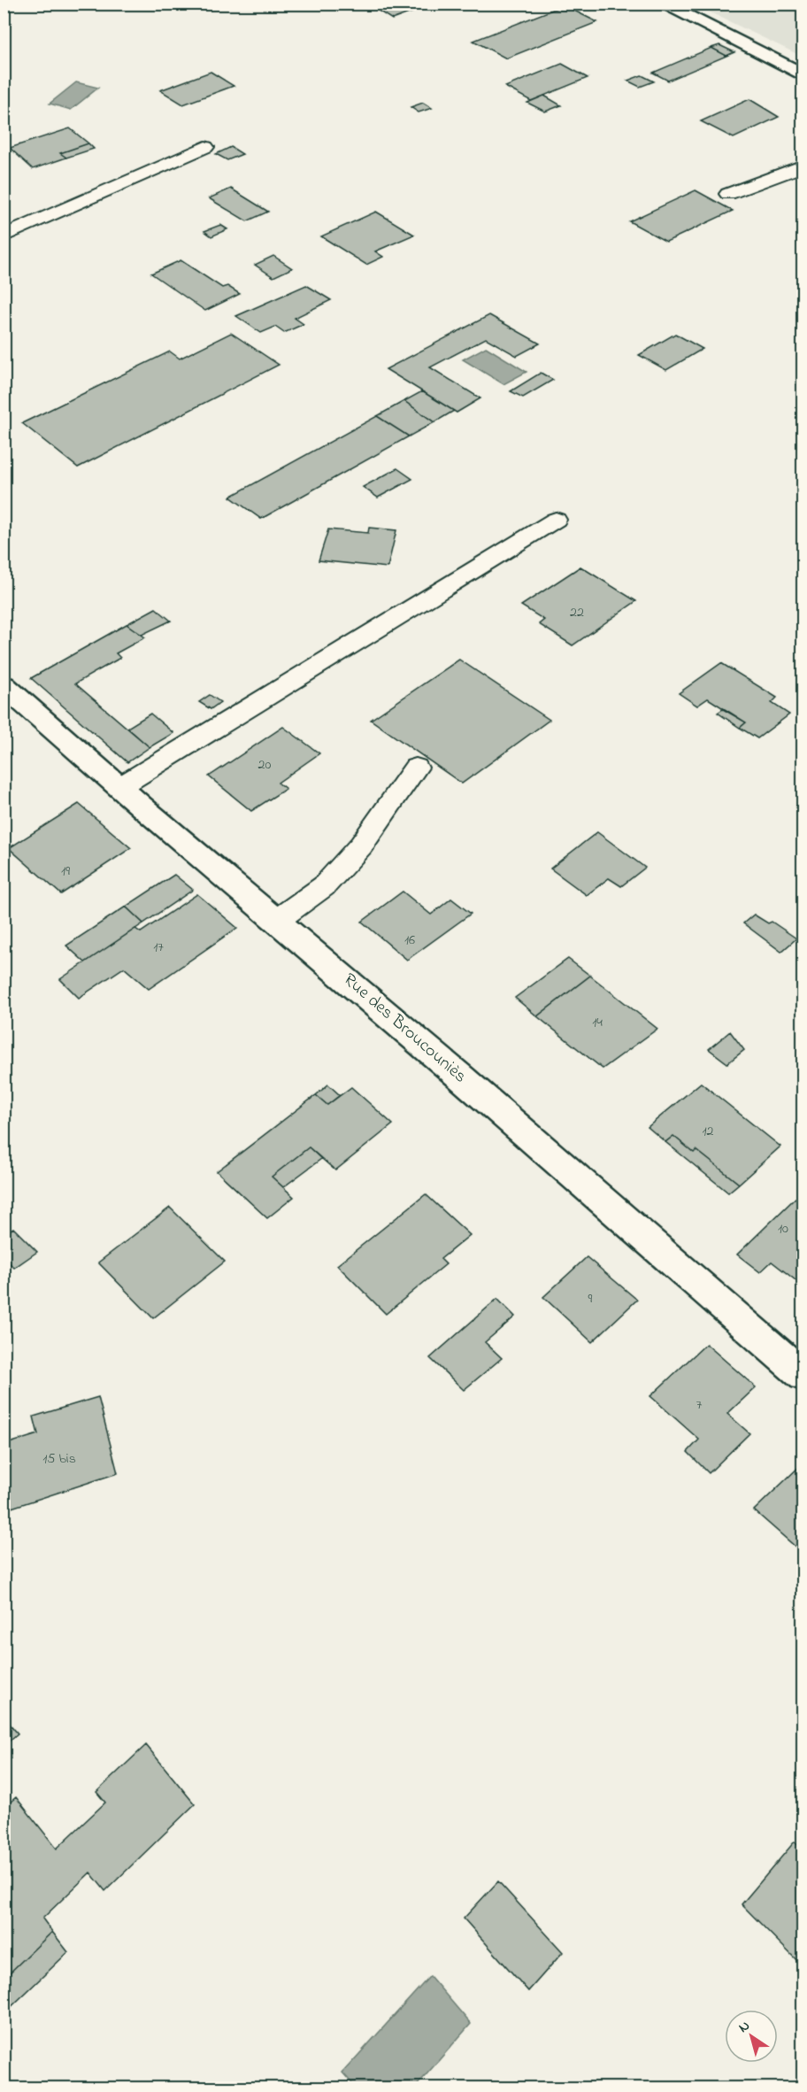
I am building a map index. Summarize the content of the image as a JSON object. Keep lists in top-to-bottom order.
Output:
{
  "streets": {
    "street": ["Rue des Broucouniès"]
  },
  "house_numbers": [
    "22",
    "20",
    "19",
    "16",
    "17",
    "14",
    "12",
    "10",
    "9",
    "7",
    "15 bis"
  ],
  "north": "top left"
}
